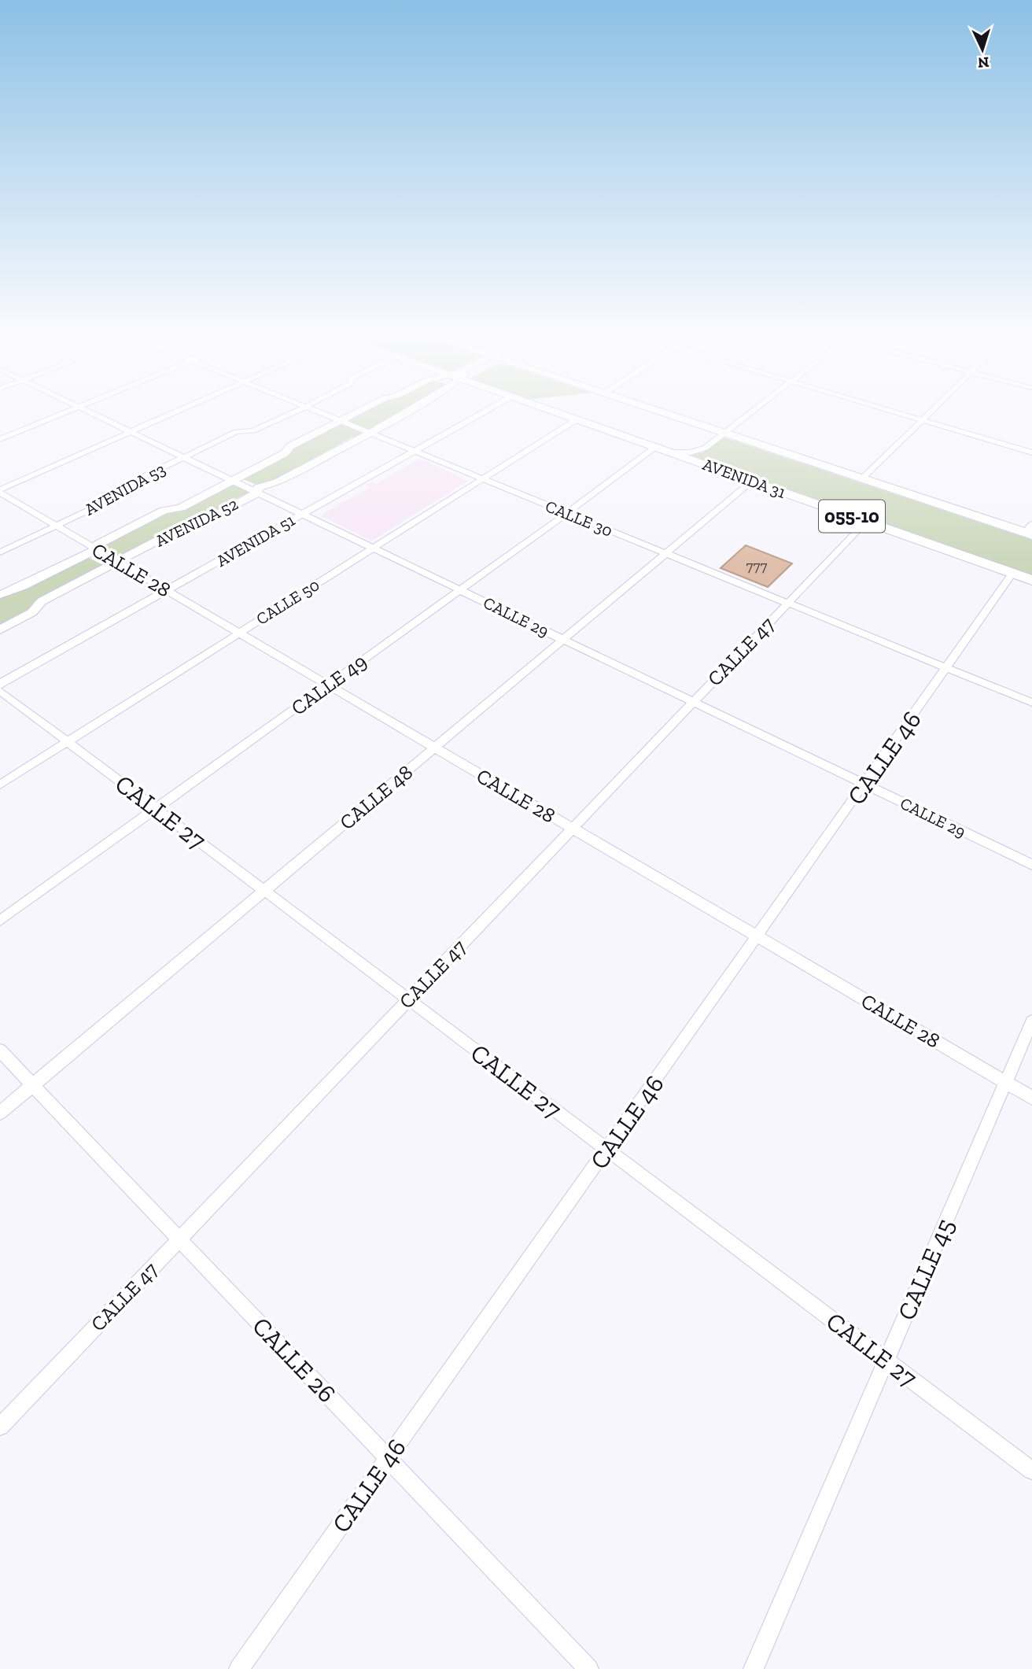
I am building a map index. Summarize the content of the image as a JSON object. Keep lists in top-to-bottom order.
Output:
{
  "streets": {
    "highway": ["AVENIDA 31", "055-10"],
    "street": [
      "AVENIDA 53",
      "CALLE 30",
      "AVENIDA 52",
      "AVENIDA 51",
      "CALLE 28",
      "CALLE 50",
      "CALLE 29",
      "CALLE 47",
      "CALLE 49",
      "CALLE 46",
      "CALLE 48",
      "CALLE 27",
      "CALLE 45",
      "CALLE 26"
    ]
  },
  "crossings": [
    ["AVENIDA 31", "CALLE 50"],
    ["AVENIDA 31", "CALLE 47"],
    ["AVENIDA 31", "CALLE 49"],
    ["AVENIDA 31", "CALLE 46"],
    ["AVENIDA 31", "CALLE 48"],
    ["AVENIDA 53", "CALLE 28"],
    ["AVENIDA 53", "CALLE 29"],
    ["CALLE 30", "AVENIDA 52"],
    ["CALLE 30", "AVENIDA 51"],
    ["CALLE 30", "CALLE 50"],
    ["CALLE 30", "CALLE 47"],
    ["CALLE 30", "CALLE 49"],
    ["CALLE 30", "CALLE 46"],
    ["CALLE 30", "CALLE 48"],
    ["AVENIDA 52", "CALLE 28"],
    ["AVENIDA 52", "CALLE 29"],
    ["AVENIDA 51", "CALLE 28"],
    ["AVENIDA 51", "CALLE 29"],
    ["CALLE 28", "CALLE 50"],
    ["CALLE 28", "CALLE 47"],
    ["CALLE 28", "CALLE 49"],
    ["CALLE 28", "CALLE 46"],
    ["CALLE 28", "CALLE 48"],
    ["CALLE 28", "CALLE 45"],
    ["CALLE 50", "CALLE 29"],
    ["CALLE 50", "CALLE 27"],
    ["CALLE 29", "CALLE 47"],
    ["CALLE 29", "CALLE 49"],
    ["CALLE 29", "CALLE 46"],
    ["CALLE 29", "CALLE 48"],
    ["CALLE 47", "CALLE 27"],
    ["CALLE 47", "CALLE 26"],
    ["CALLE 49", "CALLE 27"],
    ["CALLE 46", "CALLE 27"],
    ["CALLE 46", "CALLE 26"],
    ["CALLE 48", "CALLE 27"],
    ["CALLE 48", "CALLE 26"],
    ["CALLE 27", "CALLE 45"]
  ],
  "house_numbers": ["777"],
  "north": "bottom"
}
